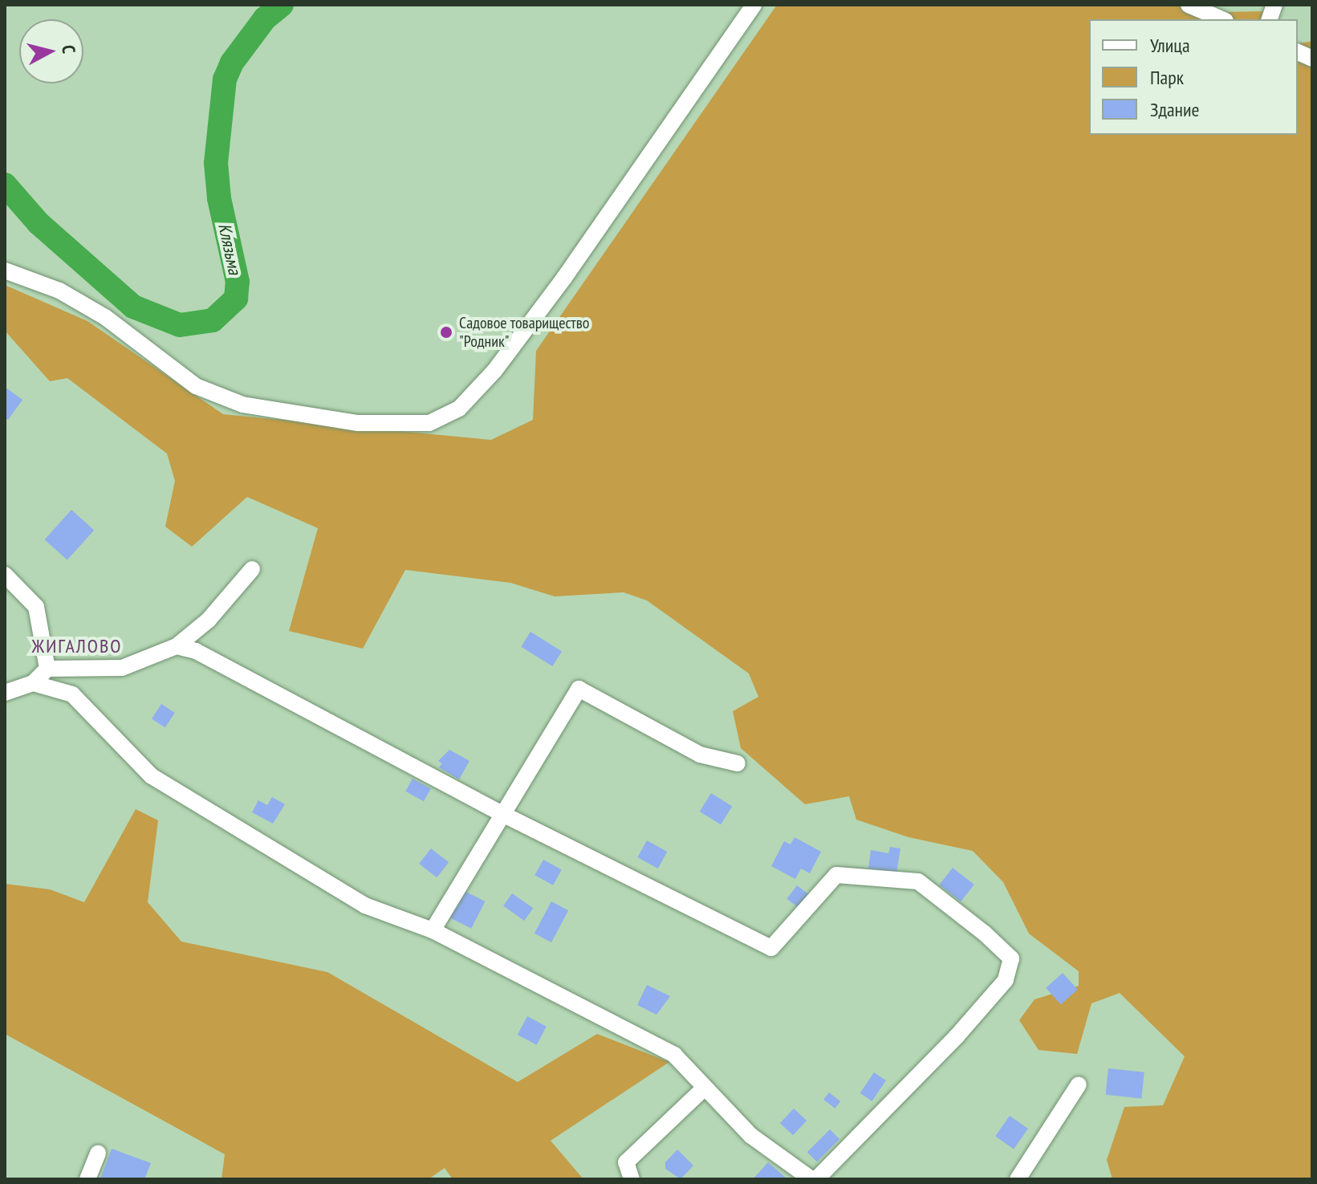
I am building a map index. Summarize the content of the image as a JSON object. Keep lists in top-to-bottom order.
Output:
{
  "districts": ["ЖИГАЛОВО"],
  "water": ["Клязьма"],
  "places": ["Садовое товарищество \"Родник\""],
  "legend": ["Улица", "Парк", "Здание"],
  "north": "right"
}
